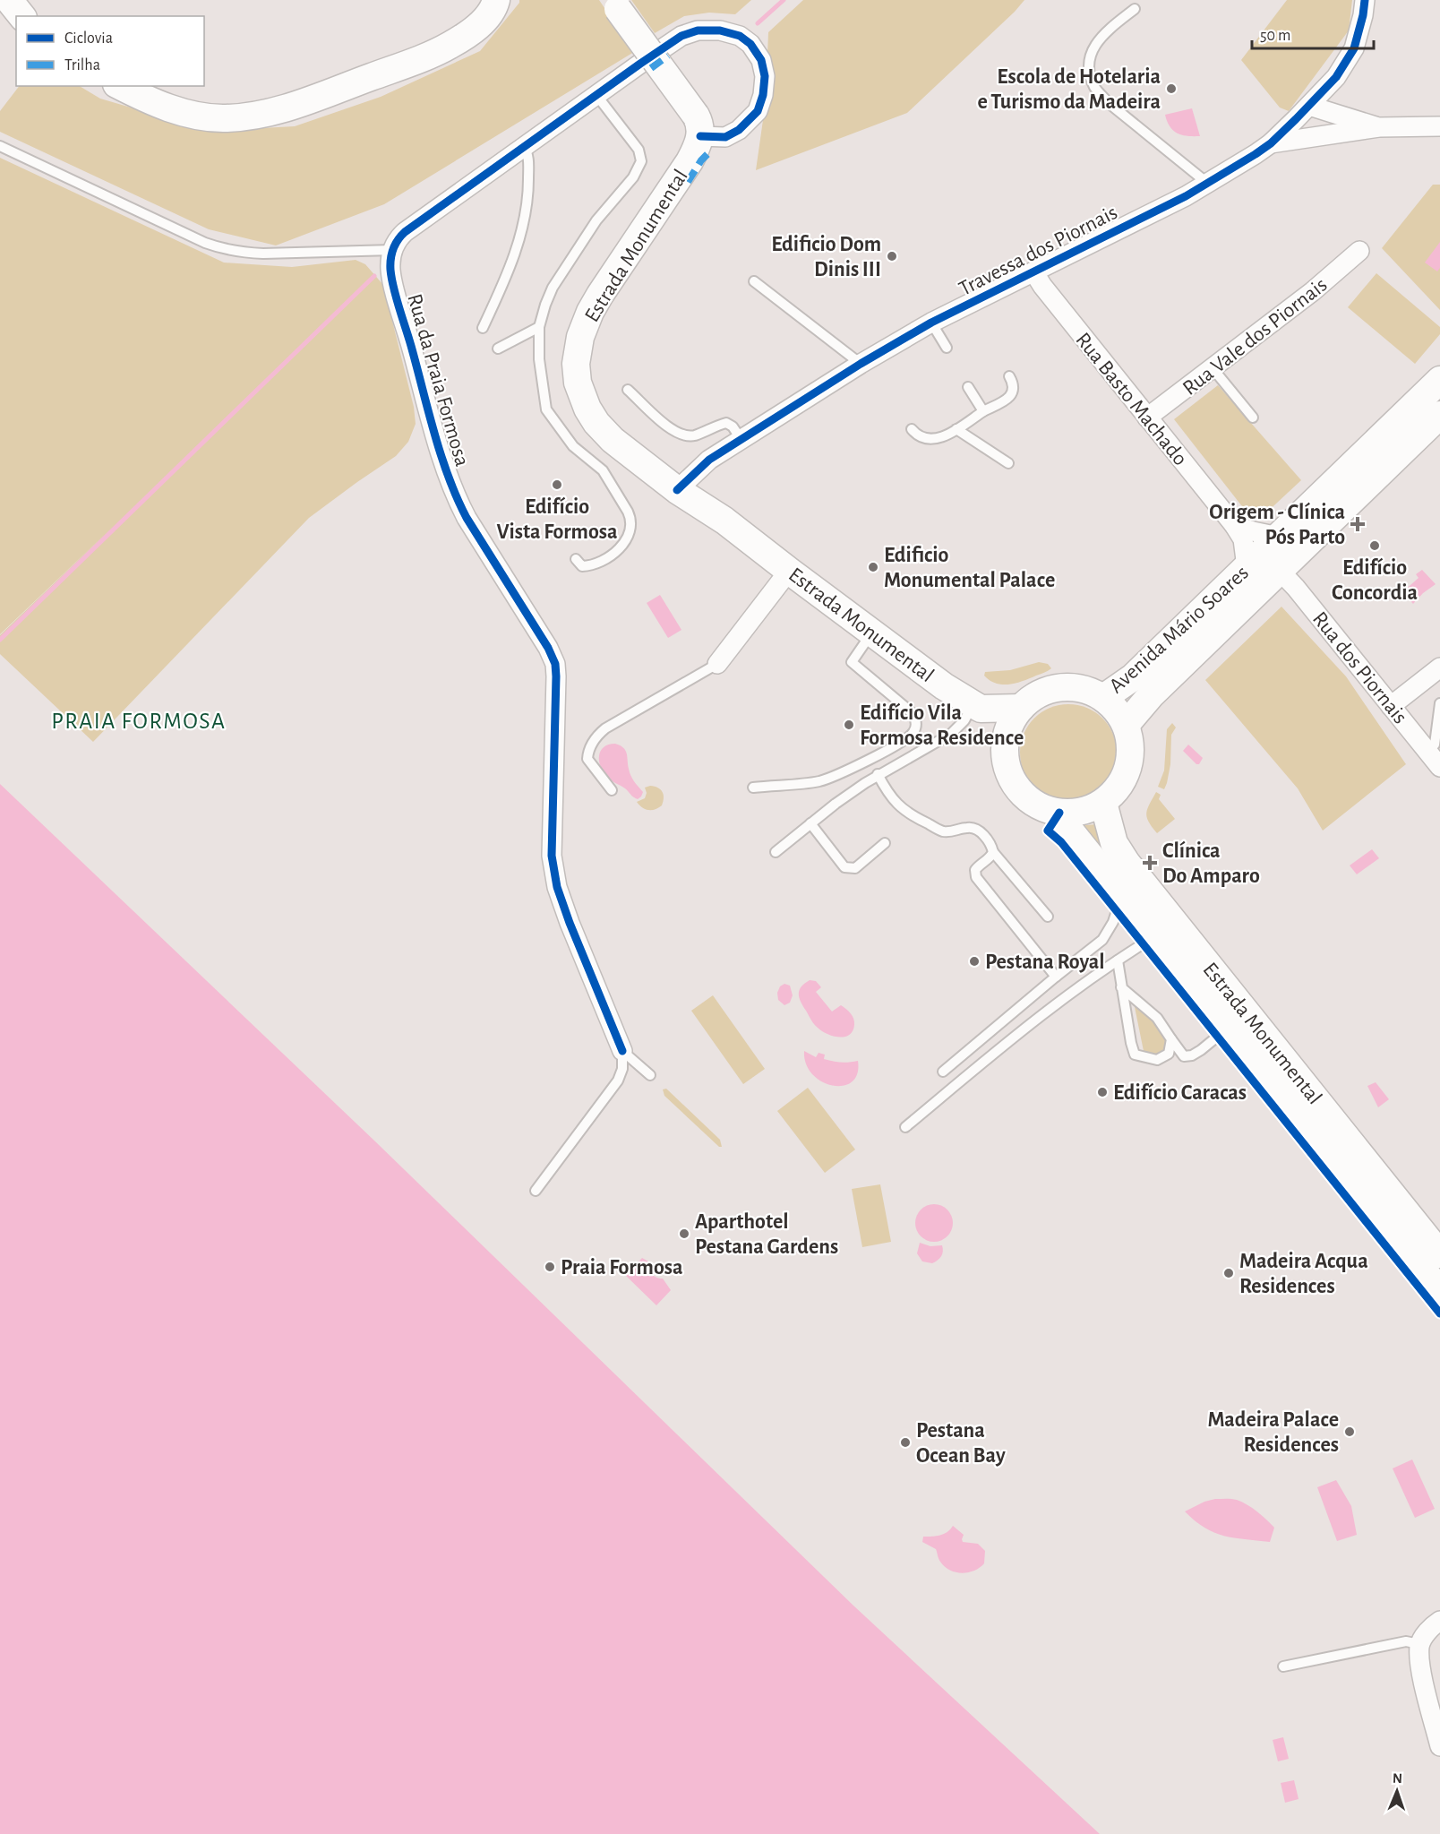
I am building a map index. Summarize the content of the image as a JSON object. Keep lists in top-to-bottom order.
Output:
{
  "streets": {
    "main road": ["Estrada Monumental", "Avenida Mário Soares"],
    "street": [
      "Travessa dos Piornais",
      "Rua Vale dos Piornais",
      "Rua da Praia Formosa",
      "Rua Basto Machado",
      "Rua dos Piornais"
    ]
  },
  "crossings": [
    ["Estrada Monumental", "Travessa dos Piornais"],
    ["Estrada Monumental", "Avenida Mário Soares"],
    ["Travessa dos Piornais", "Rua Basto Machado"],
    ["Rua Vale dos Piornais", "Rua Basto Machado"],
    ["Rua Basto Machado", "Avenida Mário Soares"],
    ["Avenida Mário Soares", "Rua dos Piornais"]
  ],
  "districts": ["PRAIA FORMOSA"],
  "places": {
    "other": [
      "Escola de Hotelaria e Turismo da Madeira",
      "Edificio Dom Dinis III",
      "Edifício Vista Formosa",
      "Edifício Concordia",
      "Edificio Monumental Palace",
      "Edifício Vila Formosa Residence",
      "Pestana Royal",
      "Edifício Caracas",
      "Aparthotel Pestana Gardens",
      "Praia Formosa",
      "Madeira Acqua Residences",
      "Madeira Palace Residences",
      "Pestana Ocean Bay"
    ],
    "health": ["Origem - Clínica Pós Parto", "Clínica Do Amparo"]
  },
  "legend": ["Ciclovia", "Trilha"],
  "scale_bar": "50 m",
  "north": "top"
}
